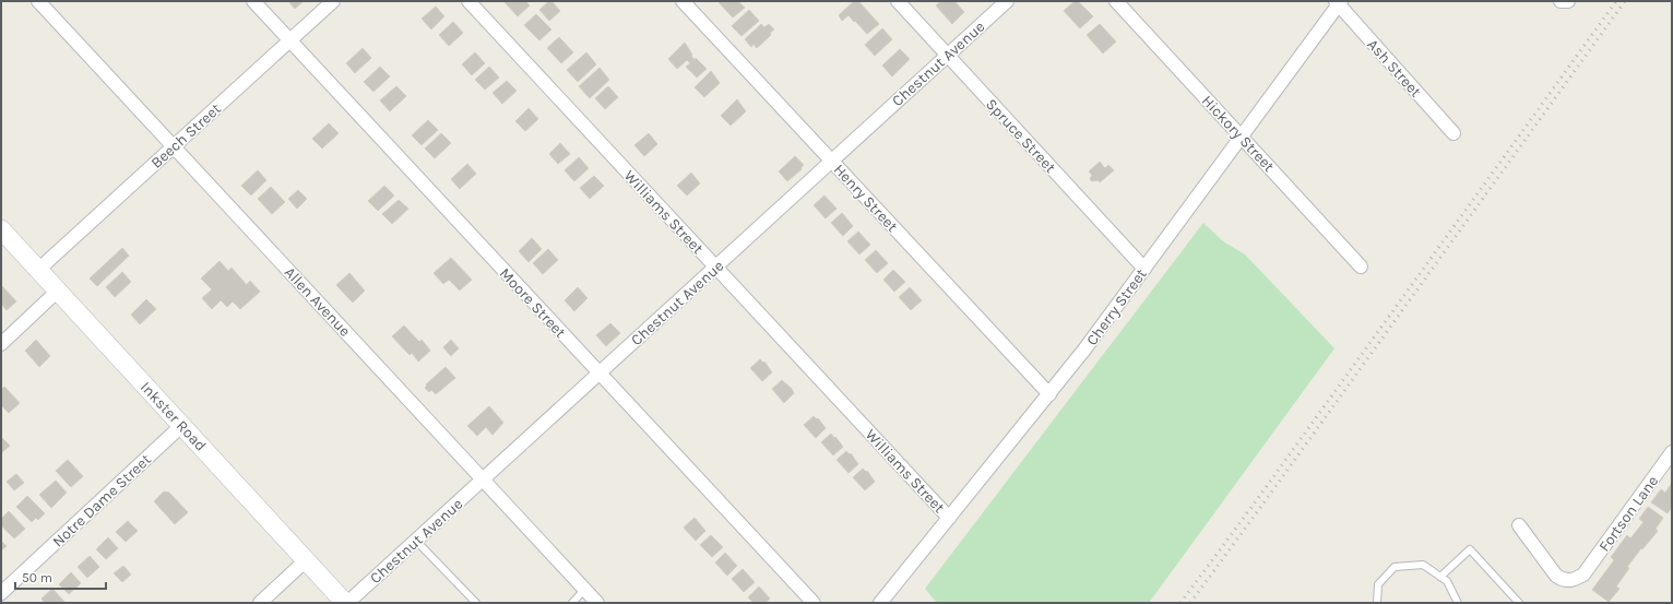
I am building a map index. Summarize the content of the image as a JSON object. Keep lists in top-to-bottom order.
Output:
{
  "streets": {
    "main road": ["Inkster Road"],
    "street": [
      "Chestnut Avenue",
      "Ash Street",
      "Hickory Street",
      "Beech Street",
      "Spruce Street",
      "Henry Street",
      "Williams Street",
      "Allen Avenue",
      "Moore Street",
      "Cherry Street",
      "Notre Dame Street",
      "Fortson Lane"
    ]
  },
  "crossings": [
    ["Chestnut Avenue", "Spruce Street"],
    ["Chestnut Avenue", "Henry Street"],
    ["Chestnut Avenue", "Williams Street"],
    ["Chestnut Avenue", "Allen Avenue"],
    ["Chestnut Avenue", "Moore Street"],
    ["Chestnut Avenue", "Inkster Road"],
    ["Ash Street", "Cherry Street"],
    ["Hickory Street", "Cherry Street"],
    ["Beech Street", "Allen Avenue"],
    ["Beech Street", "Moore Street"],
    ["Beech Street", "Inkster Road"],
    ["Spruce Street", "Cherry Street"],
    ["Henry Street", "Cherry Street"],
    ["Williams Street", "Cherry Street"],
    ["Inkster Road", "Notre Dame Street"]
  ],
  "scale_bar": "50 m"
}
